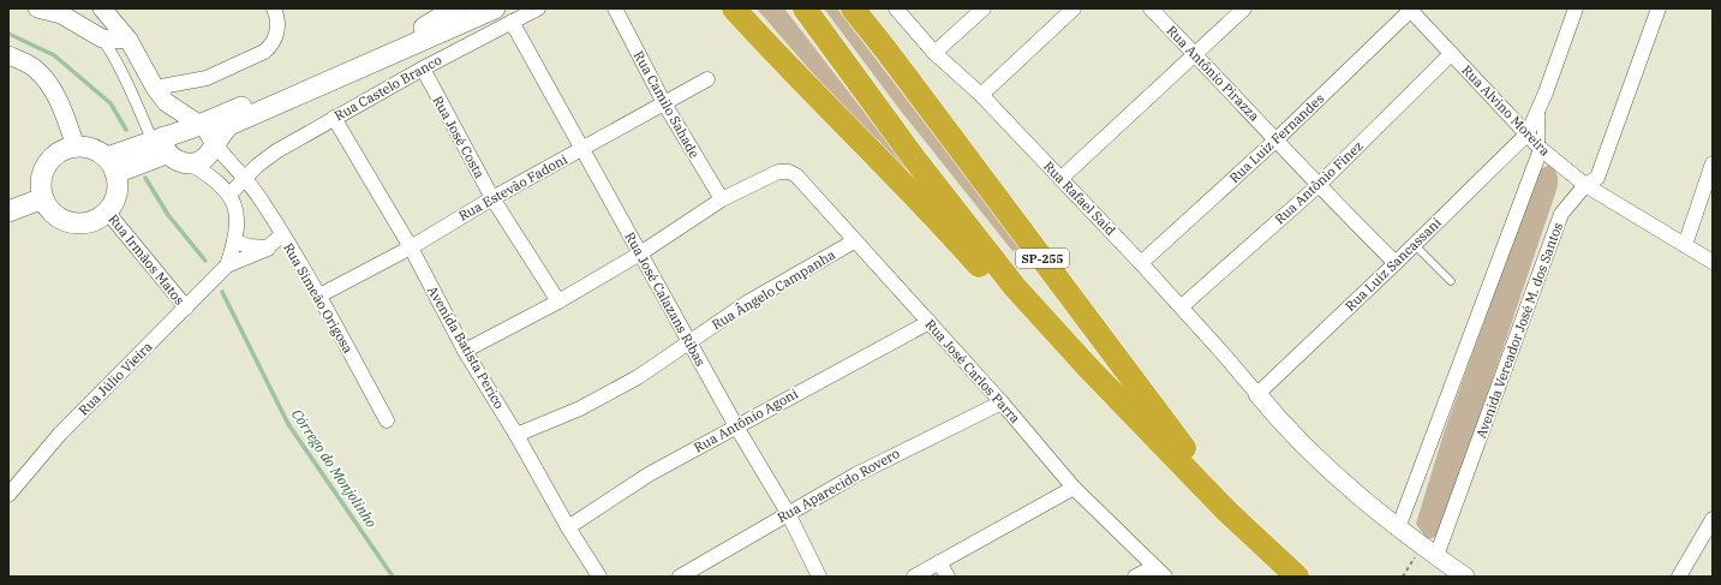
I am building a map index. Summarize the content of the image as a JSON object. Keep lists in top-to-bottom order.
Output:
{
  "streets": {
    "highway": ["SP-255"],
    "street": [
      "Rua Antônio Pirazza",
      "Rua Castelo Branco",
      "Rua Camilo Sahade",
      "Rua Alvino Moreira",
      "Rua José Costa",
      "Rua Luiz Fernandes",
      "Rua Antônio Finez",
      "Rua Estevão Fadoni",
      "Rua Rafael Said",
      "Rua Irmãos Matos",
      "Rua Luiz Sancassani",
      "Rua Ângelo Campanha",
      "Rua Simeão Origosa",
      "Rua José Calazans Ribas",
      "Avenida Vereador José M. dos Santos",
      "Avenida Batista Perico",
      "Rua José Carlos Parra",
      "Rua Júlio Vieira",
      "Rua Antônio Agoni",
      "Rua Aparecido Rovero"
    ]
  },
  "crossings": [
    ["Rua Antônio Pirazza", "Rua Luiz Fernandes"],
    ["Rua Antônio Pirazza", "Rua Antônio Finez"],
    ["Rua Antônio Pirazza", "Rua Luiz Sancassani"],
    ["Rua Castelo Branco", "Rua José Costa"],
    ["Rua Castelo Branco", "Rua Simeão Origosa"],
    ["Rua Castelo Branco", "Rua José Calazans Ribas"],
    ["Rua Castelo Branco", "Avenida Batista Perico"],
    ["Rua Camilo Sahade", "Rua Estevão Fadoni"],
    ["Rua Camilo Sahade", "Rua José Carlos Parra"],
    ["Rua Alvino Moreira", "Rua Luiz Fernandes"],
    ["Rua Alvino Moreira", "Rua Antônio Finez"],
    ["Rua Alvino Moreira", "Rua Luiz Sancassani"],
    ["Rua Alvino Moreira", "Avenida Vereador José M. dos Santos"],
    ["Rua José Costa", "Rua Estevão Fadoni"],
    ["Rua Luiz Fernandes", "Rua Rafael Said"],
    ["Rua Antônio Finez", "Rua Rafael Said"],
    ["Rua Estevão Fadoni", "Rua Simeão Origosa"],
    ["Rua Estevão Fadoni", "Rua José Calazans Ribas"],
    ["Rua Estevão Fadoni", "Avenida Batista Perico"],
    ["Rua Rafael Said", "Rua Luiz Sancassani"],
    ["Rua Irmãos Matos", "Rua Júlio Vieira"],
    ["Rua Ângelo Campanha", "Rua José Calazans Ribas"],
    ["Rua Ângelo Campanha", "Avenida Batista Perico"],
    ["Rua Ângelo Campanha", "Rua José Carlos Parra"],
    ["Rua José Calazans Ribas", "Rua Antônio Agoni"],
    ["Rua José Calazans Ribas", "Rua Aparecido Rovero"],
    ["Avenida Batista Perico", "Rua Antônio Agoni"],
    ["Rua José Carlos Parra", "Rua Antônio Agoni"],
    ["Rua José Carlos Parra", "Rua Aparecido Rovero"]
  ],
  "water": ["Córrego do Monjolinho"]
}
